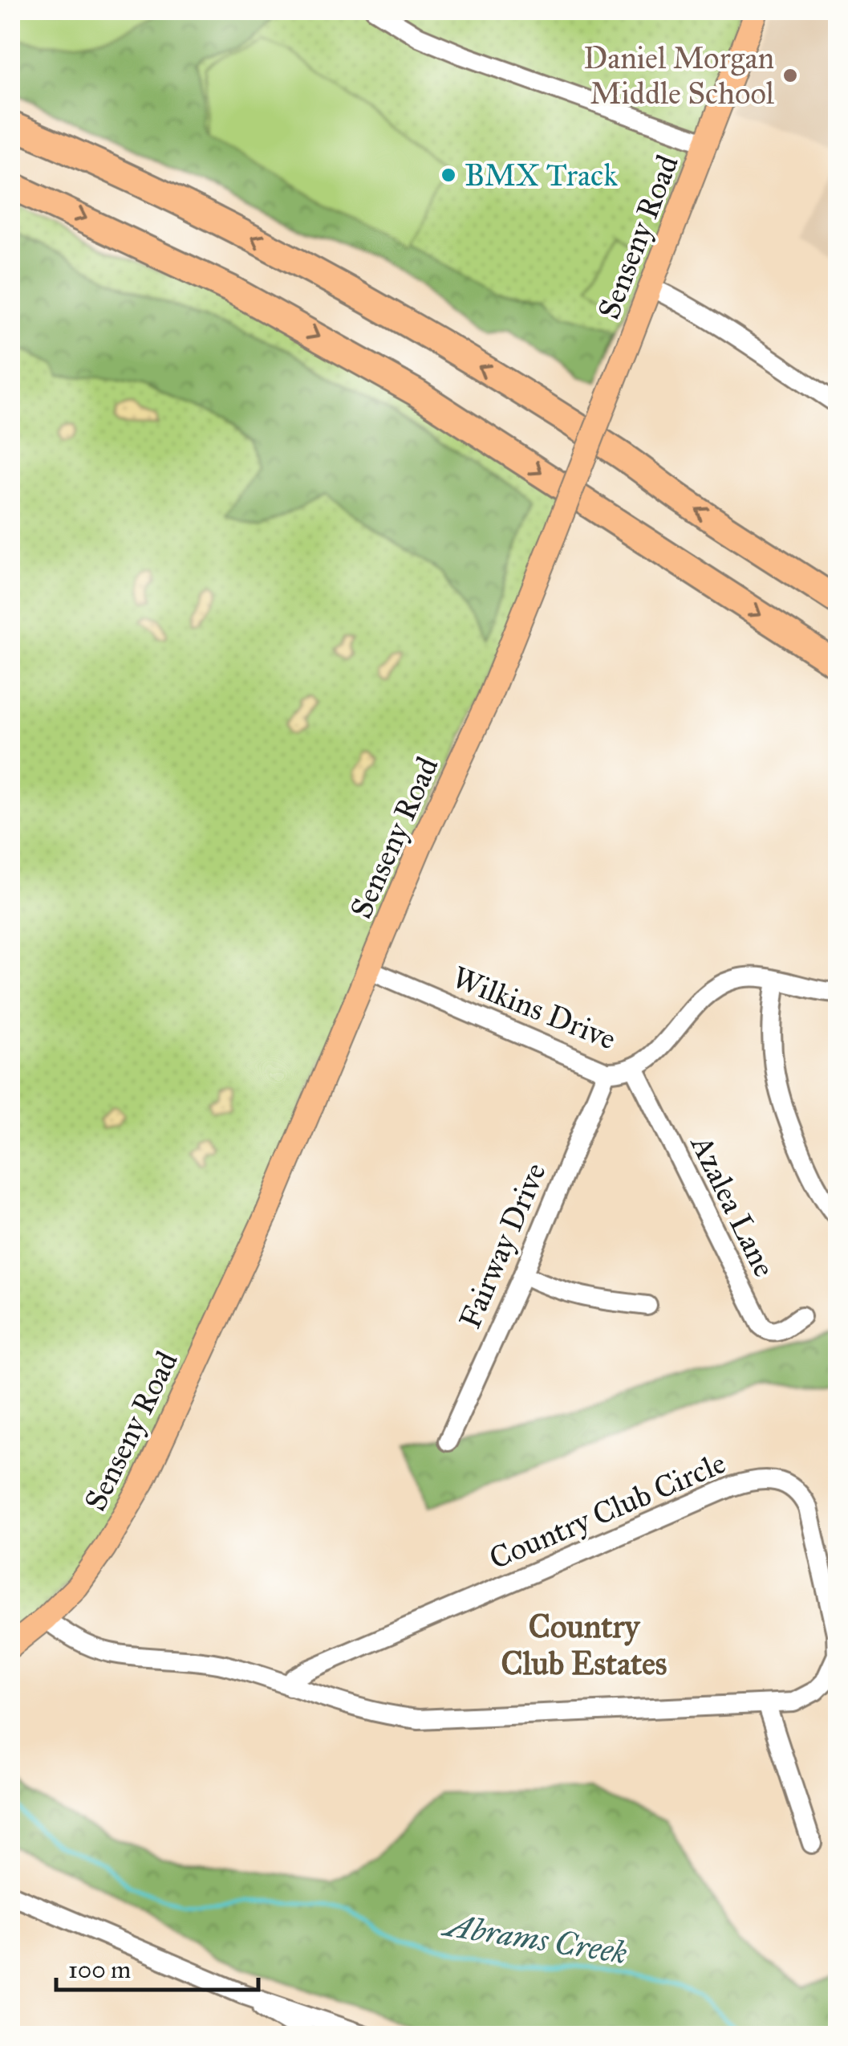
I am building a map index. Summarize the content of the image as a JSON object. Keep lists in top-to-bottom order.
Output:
{
  "streets": {
    "main road": ["Senseny Road"],
    "street": [
      "Wilkins Drive",
      "Azalea Lane",
      "Fairway Drive",
      "Country Club Circle"
    ]
  },
  "crossings": [
    ["Senseny Road", "Wilkins Drive"],
    ["Senseny Road", "Country Club Circle"],
    ["Wilkins Drive", "Azalea Lane"],
    ["Wilkins Drive", "Fairway Drive"]
  ],
  "districts": ["Country Club Estates"],
  "water": ["Abrams Creek"],
  "places": ["Daniel Morgan Middle School", "BMX Track"],
  "scale_bar": "100 m"
}
